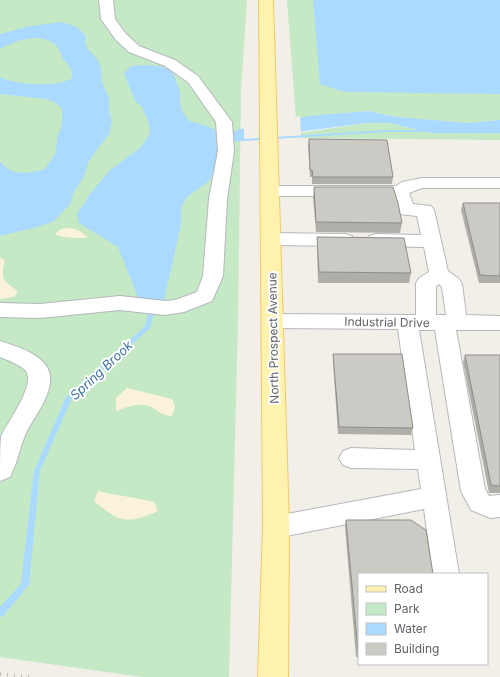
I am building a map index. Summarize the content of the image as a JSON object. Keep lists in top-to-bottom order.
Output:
{
  "streets": {
    "main road": ["North Prospect Avenue"],
    "street": ["Industrial Drive"]
  },
  "crossings": [
    ["Industrial Drive", "North Prospect Avenue"]
  ],
  "water": ["Spring Brook"],
  "legend": [
    "Road",
    "Park",
    "Water",
    "Building"
  ]
}
